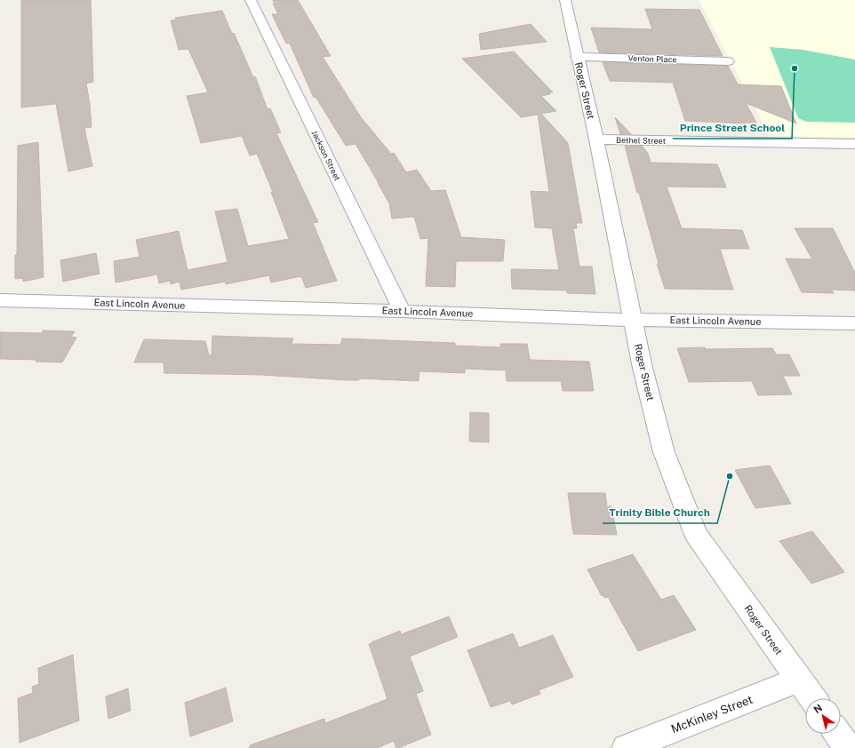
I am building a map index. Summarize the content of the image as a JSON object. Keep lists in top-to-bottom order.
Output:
{
  "streets": {
    "street": [
      "Venton Place",
      "Roger Street",
      "Bethel Street",
      "Jackson Street",
      "East Lincoln Avenue",
      "McKinley Street"
    ]
  },
  "crossings": [
    ["Venton Place", "Roger Street"],
    ["Roger Street", "Bethel Street"],
    ["Roger Street", "East Lincoln Avenue"],
    ["Roger Street", "McKinley Street"],
    ["Jackson Street", "East Lincoln Avenue"]
  ],
  "places": ["Prince Street School", "Trinity Bible Church"],
  "north": "top left"
}
